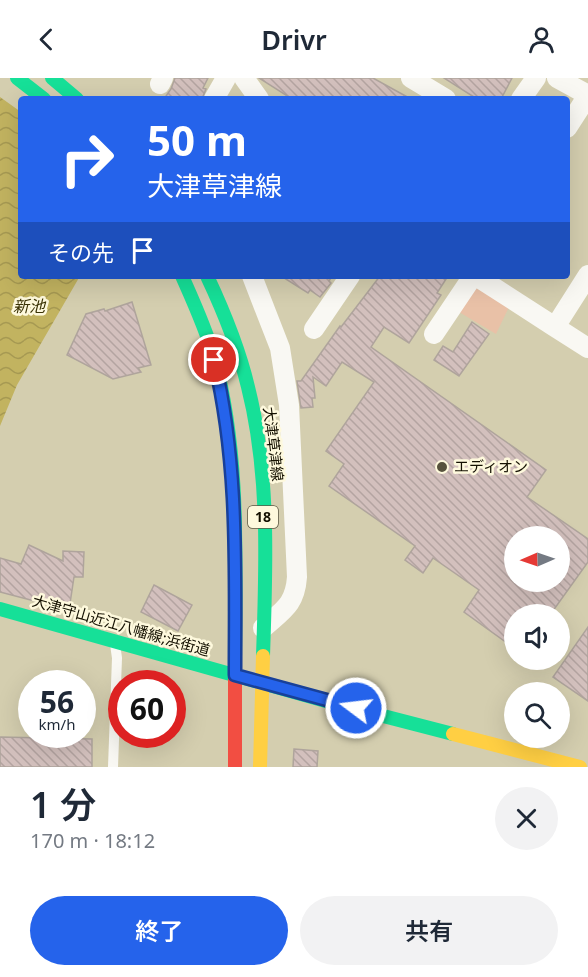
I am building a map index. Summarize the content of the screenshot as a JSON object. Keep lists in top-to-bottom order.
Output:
{
  "streets": {
    "main road": ["大津草津線", "18", "大津守山近江八幡線;浜街道"]
  },
  "crossings": [
    ["大津草津線", "大津守山近江八幡線;浜街道"],
    ["18", "大津守山近江八幡線;浜街道"]
  ],
  "water": ["新池"],
  "places": ["エディオン"],
  "north": "left",
  "page": {
    "header": "Drivr",
    "turn": ["50 m", "大津草津線"],
    "then": "その先",
    "speed": "56 km/h",
    "limit": "60",
    "heading": ["1 分", "170 m · 18:12"],
    "buttons": ["終了", "共有"]
  }
}
